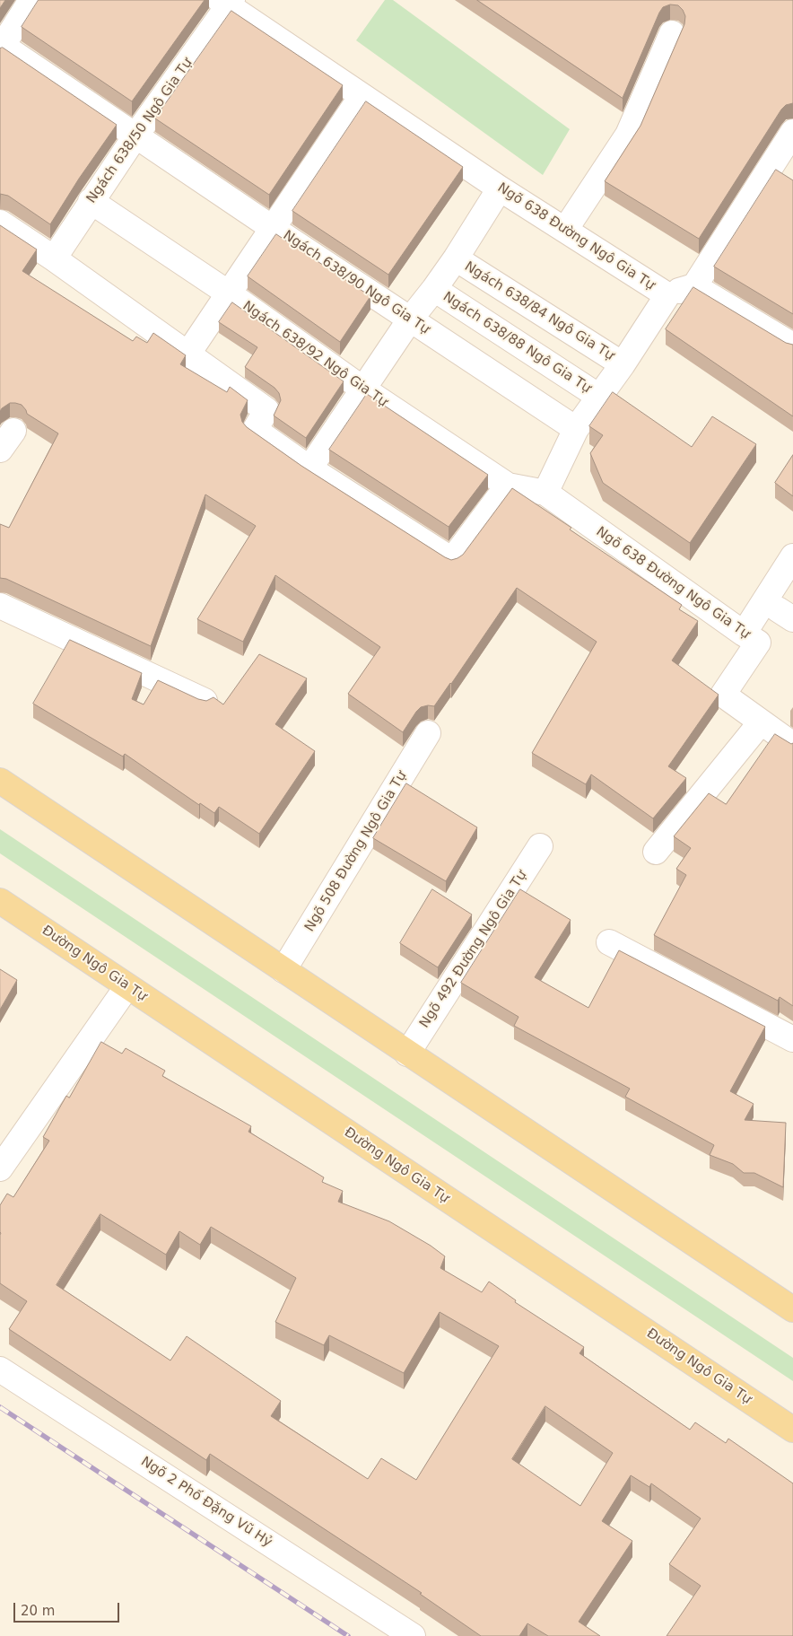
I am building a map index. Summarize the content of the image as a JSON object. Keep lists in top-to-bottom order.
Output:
{
  "streets": {
    "main road": ["Đường Ngô Gia Tự"],
    "street": [
      "Ngách 638/50 Ngô Gia Tự",
      "Ngõ 638 Đường Ngô Gia Tự",
      "Ngách 638/90 Ngô Gia Tự",
      "Ngách 638/84 Ngô Gia Tự",
      "Ngách 638/88 Ngô Gia Tự",
      "Ngách 638/92 Ngô Gia Tự",
      "Ngõ 508 Đường Ngô Gia Tự",
      "Ngõ 492 Đường Ngô Gia Tự",
      "Ngõ 2 Phố Đặng Vũ Hỷ"
    ]
  },
  "crossings": [
    ["Ngách 638/50 Ngô Gia Tự", "Ngõ 638 Đường Ngô Gia Tự"],
    ["Ngách 638/50 Ngô Gia Tự", "Ngách 638/90 Ngô Gia Tự"],
    ["Ngách 638/50 Ngô Gia Tự", "Ngách 638/92 Ngô Gia Tự"],
    ["Ngõ 638 Đường Ngô Gia Tự", "Ngách 638/90 Ngô Gia Tự"],
    ["Ngõ 638 Đường Ngô Gia Tự", "Ngách 638/84 Ngô Gia Tự"],
    ["Ngõ 638 Đường Ngô Gia Tự", "Ngách 638/88 Ngô Gia Tự"],
    ["Ngõ 638 Đường Ngô Gia Tự", "Ngách 638/92 Ngô Gia Tự"]
  ],
  "scale_bar": "20 m"
}
